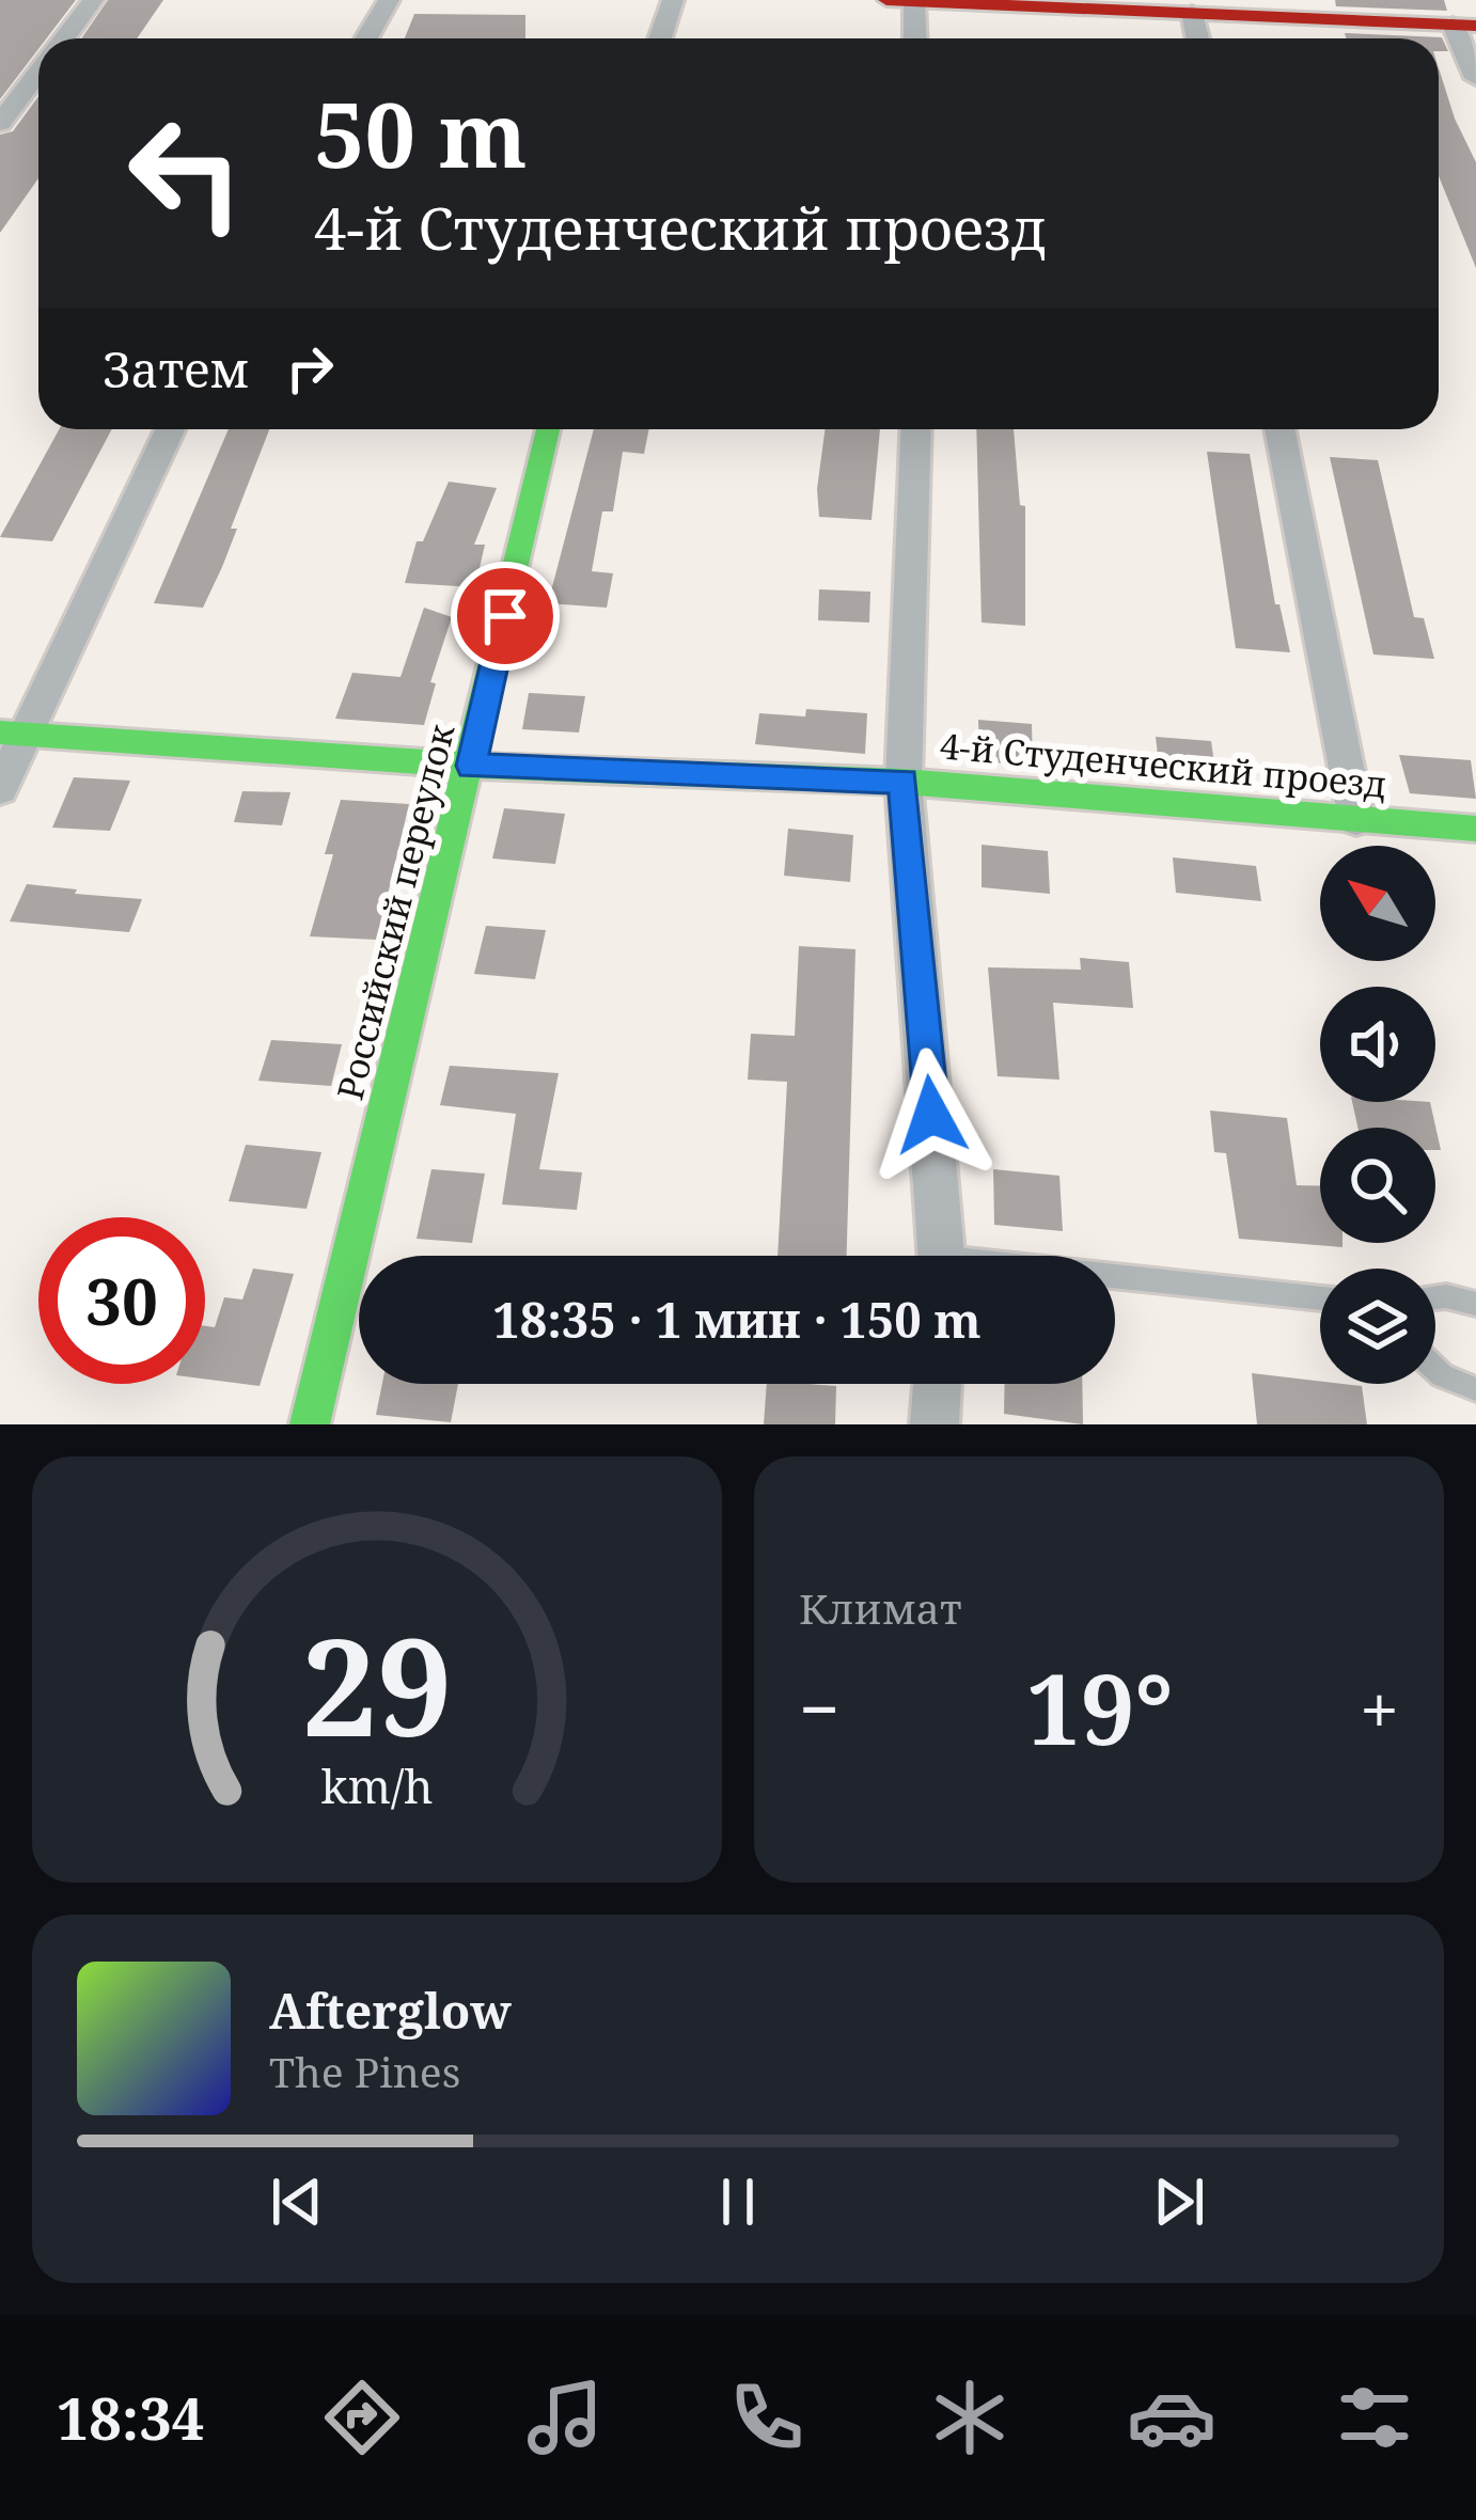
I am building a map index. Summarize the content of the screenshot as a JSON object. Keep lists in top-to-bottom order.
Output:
{
  "streets": {
    "street": ["4-й Студенческий проезд", "Российский переулок"]
  },
  "crossings": [
    ["4-й Студенческий проезд", "Российский переулок"]
  ],
  "north": "top left",
  "page": {
    "turn": ["50 m", "4-й Студенческий проезд"],
    "then": "Затем",
    "limit": "30",
    "trip": "18:35 · 1 мин · 150 m",
    "tile": "Климат",
    "heat": ["−", "19°", "+"],
    "song": ["Afterglow", "The Pines"],
    "tabs": "18:34",
    "gauge": ["29", "km/h"]
  }
}
